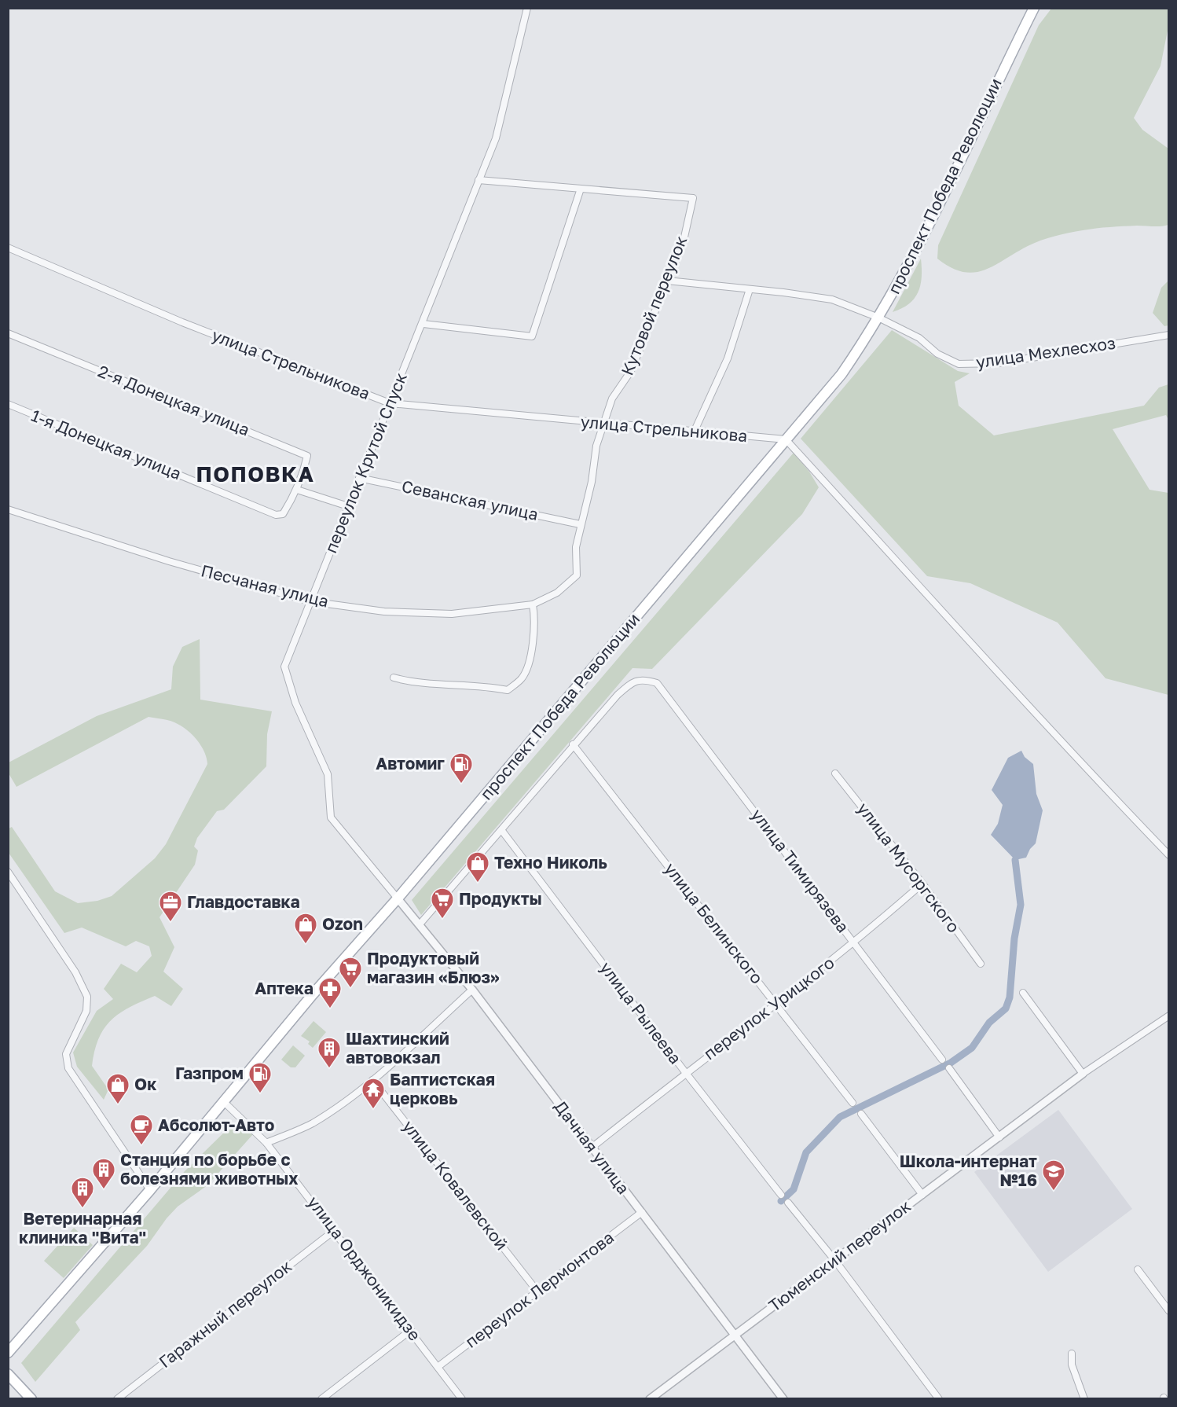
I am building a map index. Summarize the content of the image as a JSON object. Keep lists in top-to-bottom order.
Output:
{
  "streets": {
    "main road": ["проспект Победа Революции"],
    "street": [
      "Кутовой переулок",
      "улица Мехлесхоз",
      "улица Стрельникова",
      "2-я Донецкая улица",
      "1-я Донецкая улица",
      "переулок Крутой Спуск",
      "Севанская улица",
      "Песчаная улица",
      "улица Мусоргского",
      "улица Тимирязева",
      "улица Белинского",
      "переулок Урицкого",
      "улица Рылеева",
      "Дачная улица",
      "улица Ковалевской",
      "Тюменский переулок",
      "улица Орджоникидзе",
      "переулок Лермонтова",
      "Гаражный переулок"
    ]
  },
  "crossings": [
    ["проспект Победа Революции", "улица Мехлесхоз"],
    ["проспект Победа Революции", "улица Стрельникова"],
    ["проспект Победа Революции", "переулок Крутой Спуск"],
    ["проспект Победа Революции", "Дачная улица"],
    ["проспект Победа Революции", "улица Орджоникидзе"],
    ["Кутовой переулок", "улица Мехлесхоз"],
    ["Кутовой переулок", "улица Стрельникова"],
    ["Кутовой переулок", "Севанская улица"],
    ["Кутовой переулок", "Песчаная улица"],
    ["улица Стрельникова", "переулок Крутой Спуск"],
    ["2-я Донецкая улица", "1-я Донецкая улица"],
    ["переулок Крутой Спуск", "Севанская улица"],
    ["переулок Крутой Спуск", "Песчаная улица"],
    ["переулок Крутой Спуск", "Дачная улица"],
    ["улица Мусоргского", "переулок Урицкого"],
    ["улица Тимирязева", "улица Белинского"],
    ["улица Тимирязева", "переулок Урицкого"],
    ["улица Белинского", "переулок Урицкого"],
    ["переулок Урицкого", "улица Рылеева"],
    ["переулок Урицкого", "Дачная улица"],
    ["Дачная улица", "Тюменский переулок"],
    ["Дачная улица", "переулок Лермонтова"],
    ["улица Ковалевской", "переулок Лермонтова"],
    ["улица Орджоникидзе", "переулок Лермонтова"],
    ["улица Орджоникидзе", "Гаражный переулок"]
  ],
  "districts": ["ПОПОВКА"],
  "places": {
    "fuel station": ["Автомиг", "Газпром"],
    "shop": ["Техно Николь", "Ozon", "Ок"],
    "supermarket": ["Продукты", "Продуктовый магазин «Блюз»"],
    "office": ["Главдоставка"],
    "pharmacy": ["Аптека"],
    "building": ["Шахтинский автовокзал", "Станция по борьбе с болезнями животных", "Ветеринарная клиника \"Вита\""],
    "temple": ["Баптистская церковь"],
    "cafe": ["Абсолют-Авто"],
    "school or university": ["Школа-интернат №16"]
  }
}
